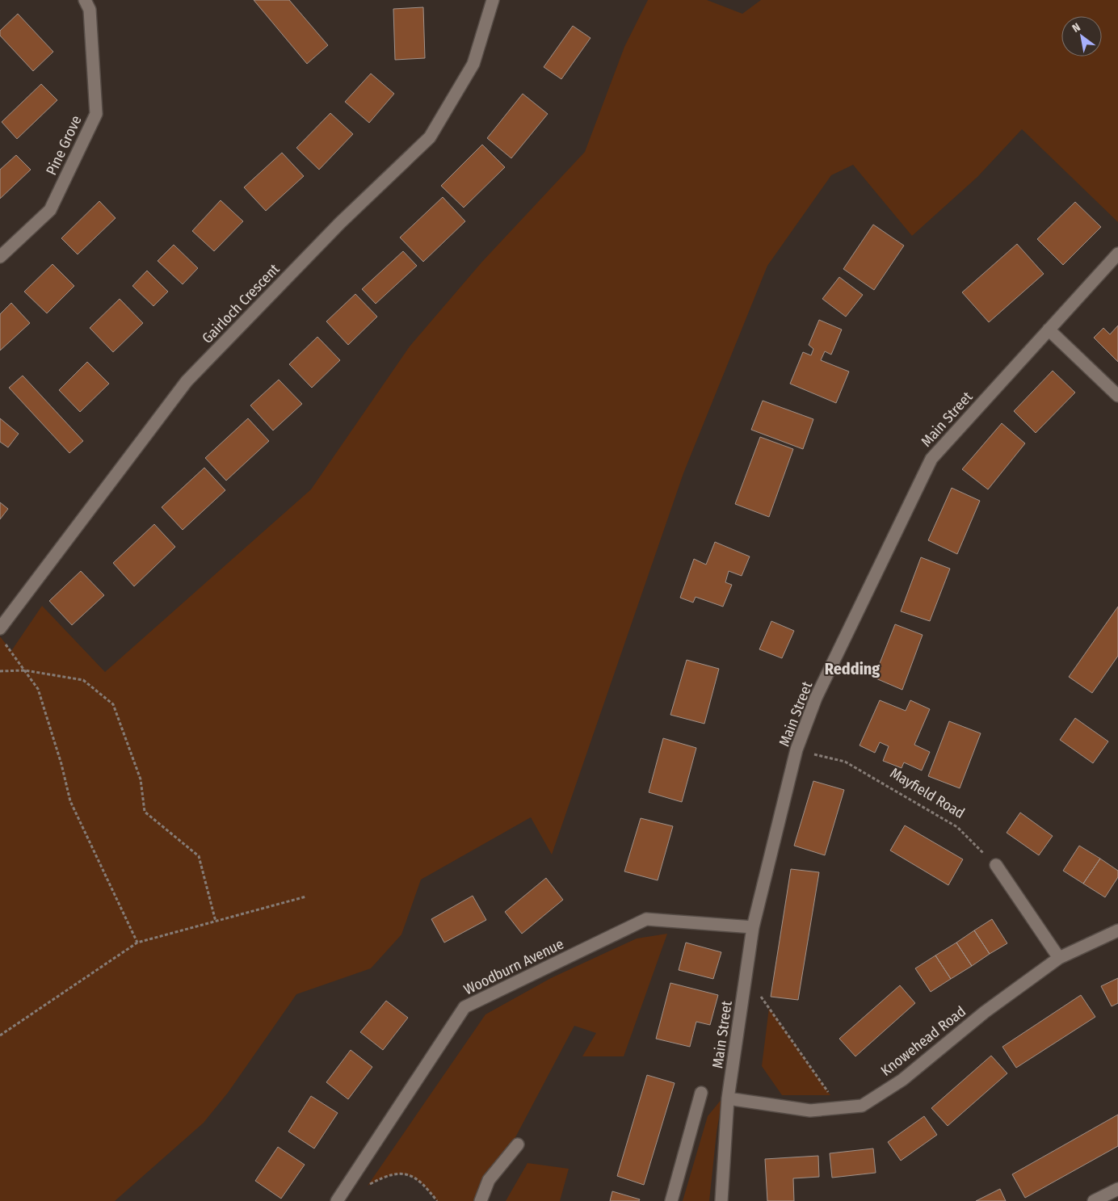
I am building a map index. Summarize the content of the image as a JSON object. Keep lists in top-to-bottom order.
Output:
{
  "streets": {
    "street": [
      "Pine Grove",
      "Gairloch Crescent",
      "Main Street",
      "Woodburn Avenue",
      "Knowehead Road"
    ],
    "path": ["Mayfield Road"]
  },
  "crossings": [
    ["Main Street", "Mayfield Road"],
    ["Main Street", "Woodburn Avenue"],
    ["Main Street", "Knowehead Road"]
  ],
  "districts": ["Redding"],
  "north": "top left"
}
